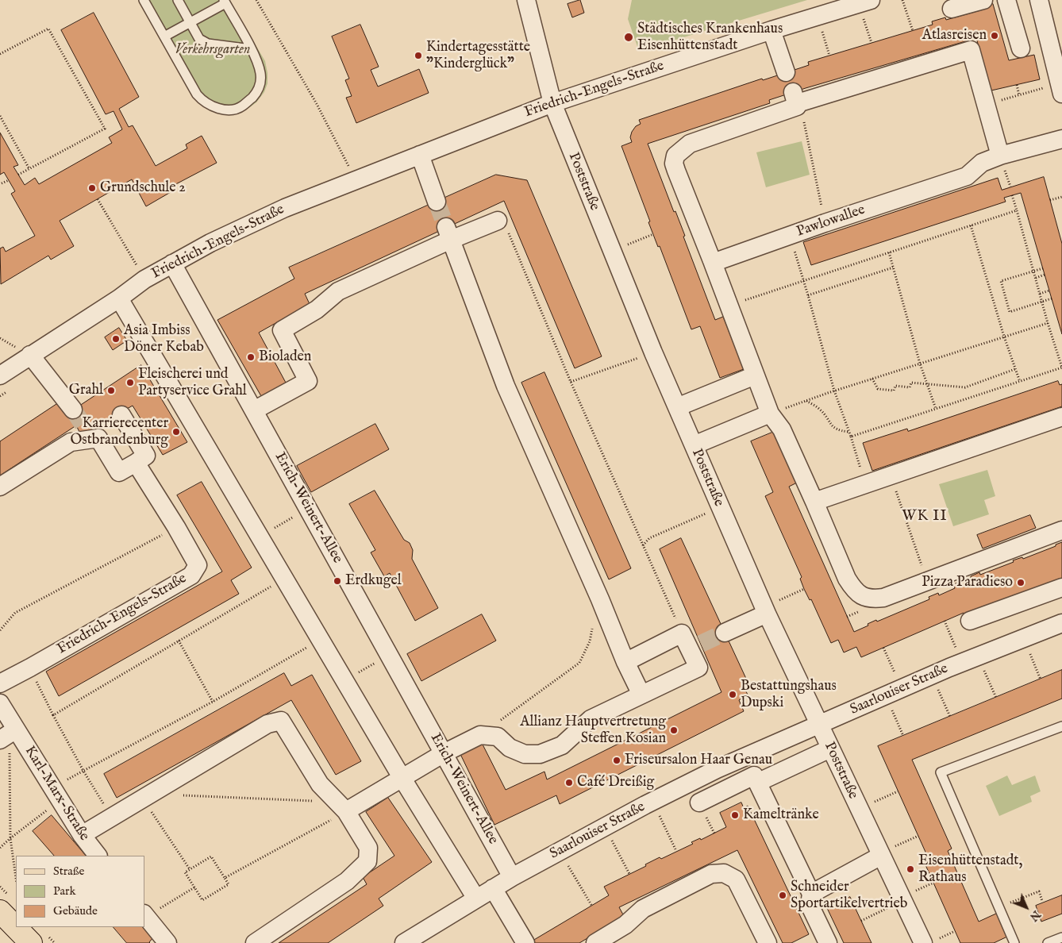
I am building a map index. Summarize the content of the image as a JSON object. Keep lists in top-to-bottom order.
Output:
{
  "streets": {
    "street": [
      "Friedrich-Engels-Straße",
      "Poststraße",
      "Pawlowallee",
      "Erich-Weinert-Allee",
      "Saarlouiser Straße",
      "Karl-Marx-Straße"
    ]
  },
  "crossings": [
    ["Friedrich-Engels-Straße", "Poststraße"],
    ["Friedrich-Engels-Straße", "Erich-Weinert-Allee"],
    ["Poststraße", "Saarlouiser Straße"],
    ["Erich-Weinert-Allee", "Saarlouiser Straße"]
  ],
  "districts": ["WK II"],
  "parks": ["Verkehrsgarten"],
  "places": [
    "Atlasreisen",
    "Städtisches Krankenhaus Eisenhüttenstadt",
    "Kindertagesstätte \"Kinderglück\"",
    "Grundschule 2",
    "Asia Imbiss Döner Kebab",
    "Bioladen",
    "Fleischerei und Partyservice Grahl",
    "Grahl",
    "Karrierecenter Ostbrandenburg",
    "Erdkugel",
    "Pizza Paradieso",
    "Bestattungshaus Dupski",
    "Allianz Hauptvertretung Steffen Kosian",
    "Friseursalon Haar Genau",
    "Café Dreißig",
    "Kameltränke",
    "Eisenhüttenstadt, Rathaus",
    "Schneider Sportartikelvertrieb"
  ],
  "legend": ["Straße", "Park", "Gebäude"],
  "north": "bottom right"
}
